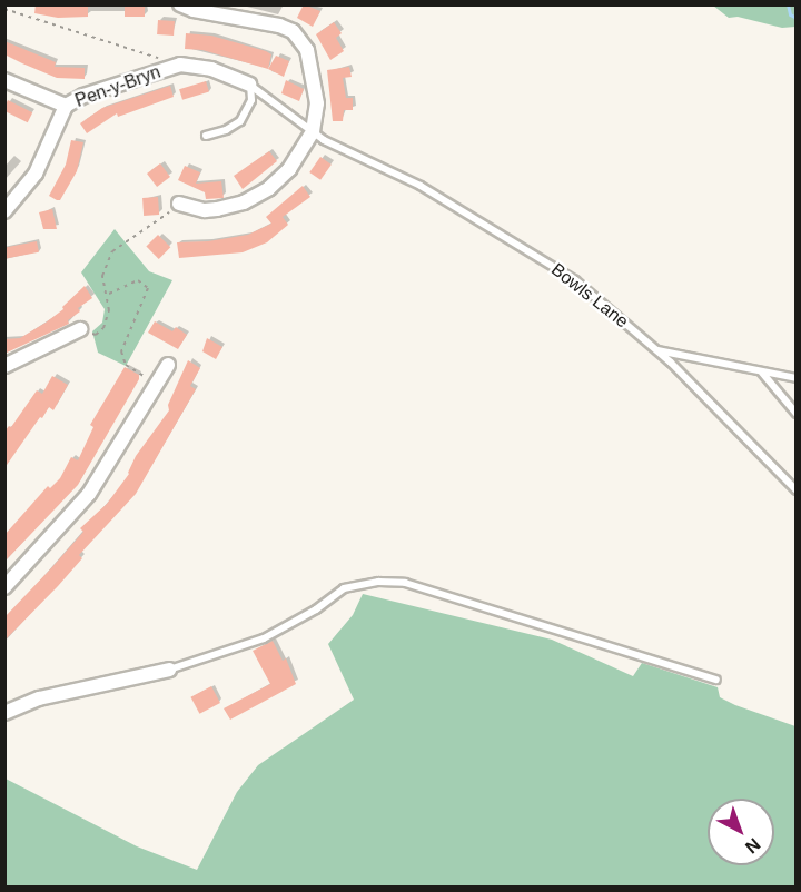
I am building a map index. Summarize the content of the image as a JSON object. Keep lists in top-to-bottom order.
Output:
{
  "streets": {
    "street": ["Pen-y-Bryn"],
    "lane": ["Bowls Lane"]
  },
  "crossings": [
    ["Pen-y-Bryn", "Bowls Lane"]
  ],
  "north": "bottom right"
}
